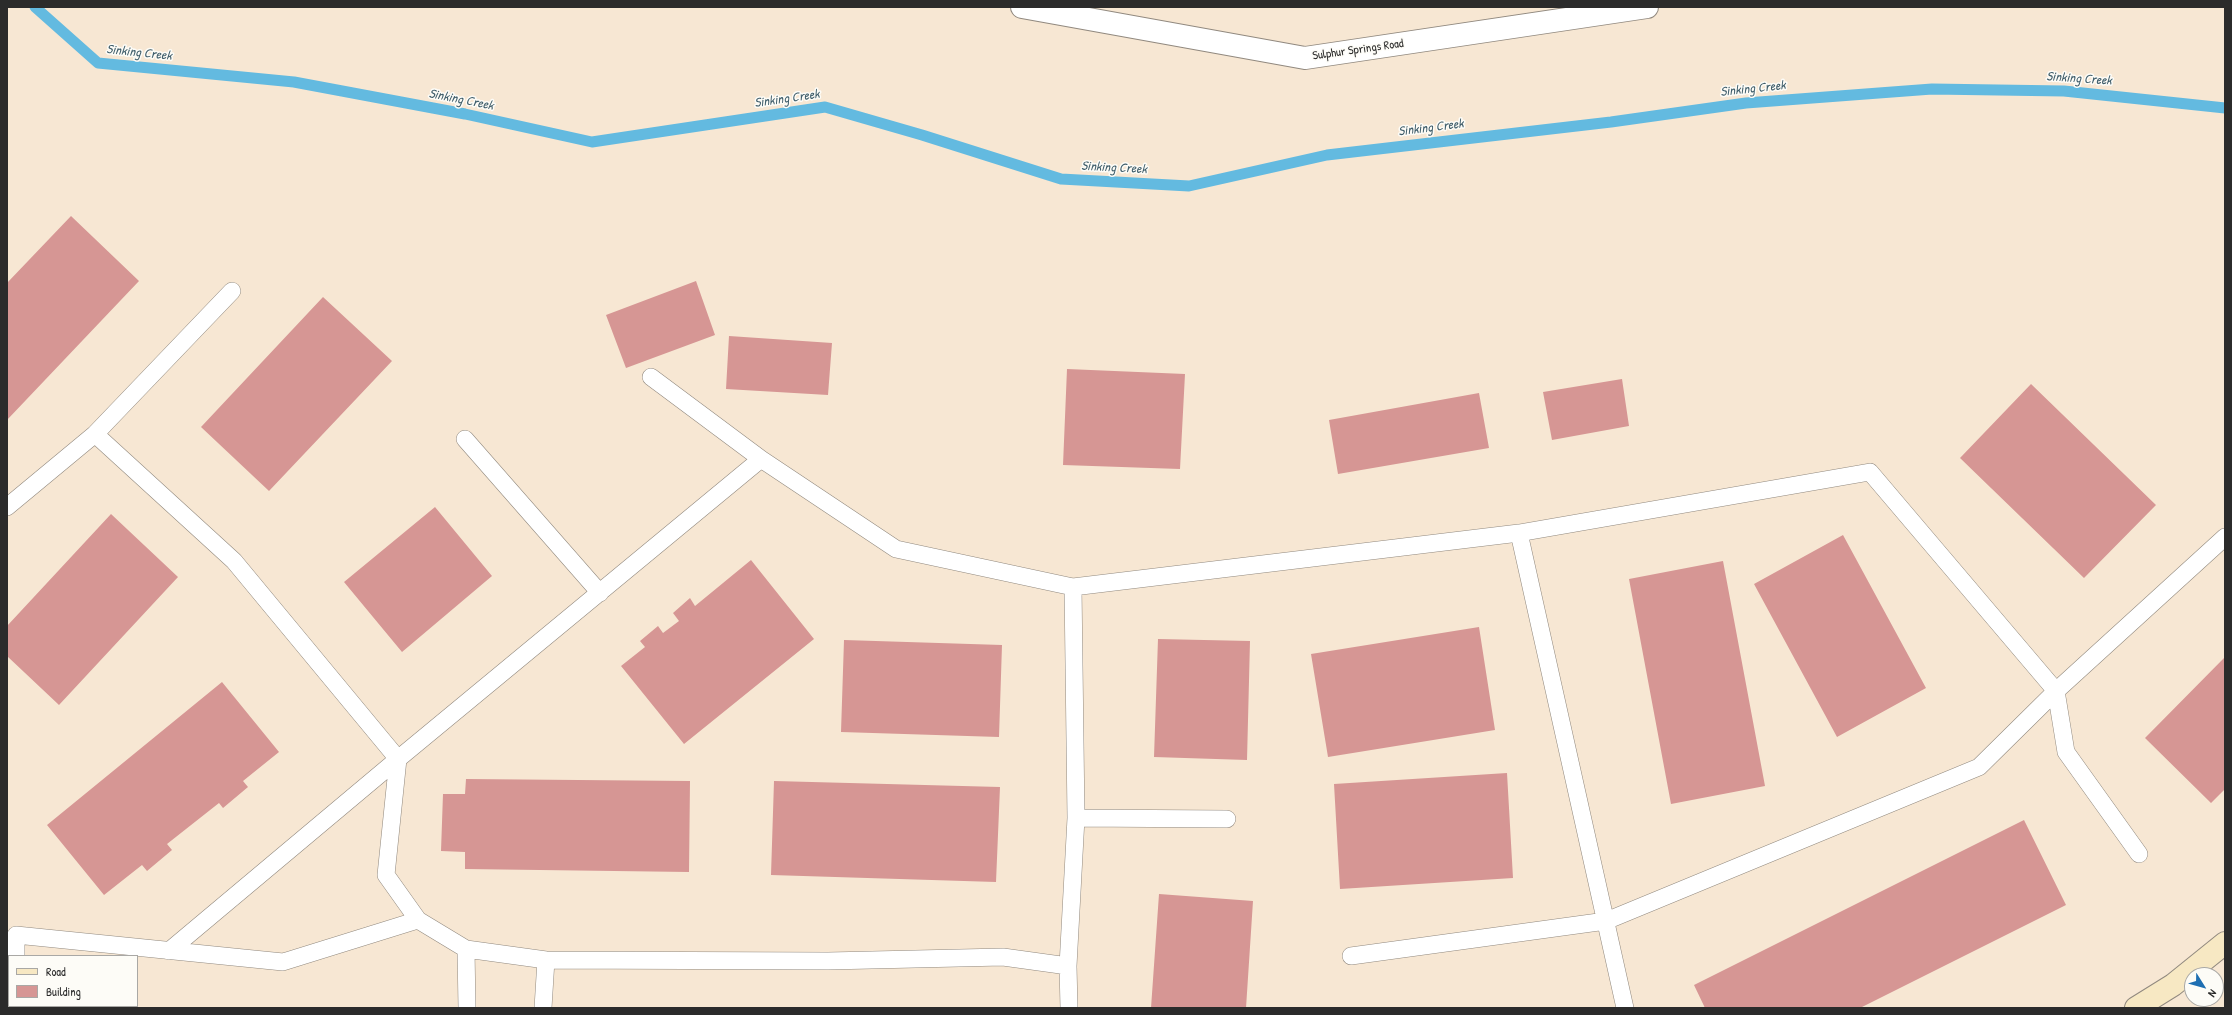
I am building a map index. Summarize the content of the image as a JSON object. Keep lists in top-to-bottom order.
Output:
{
  "streets": {
    "street": ["Sulphur Springs Road"]
  },
  "water": ["Sinking Creek"],
  "legend": ["Road", "Building"],
  "north": "bottom right"
}
